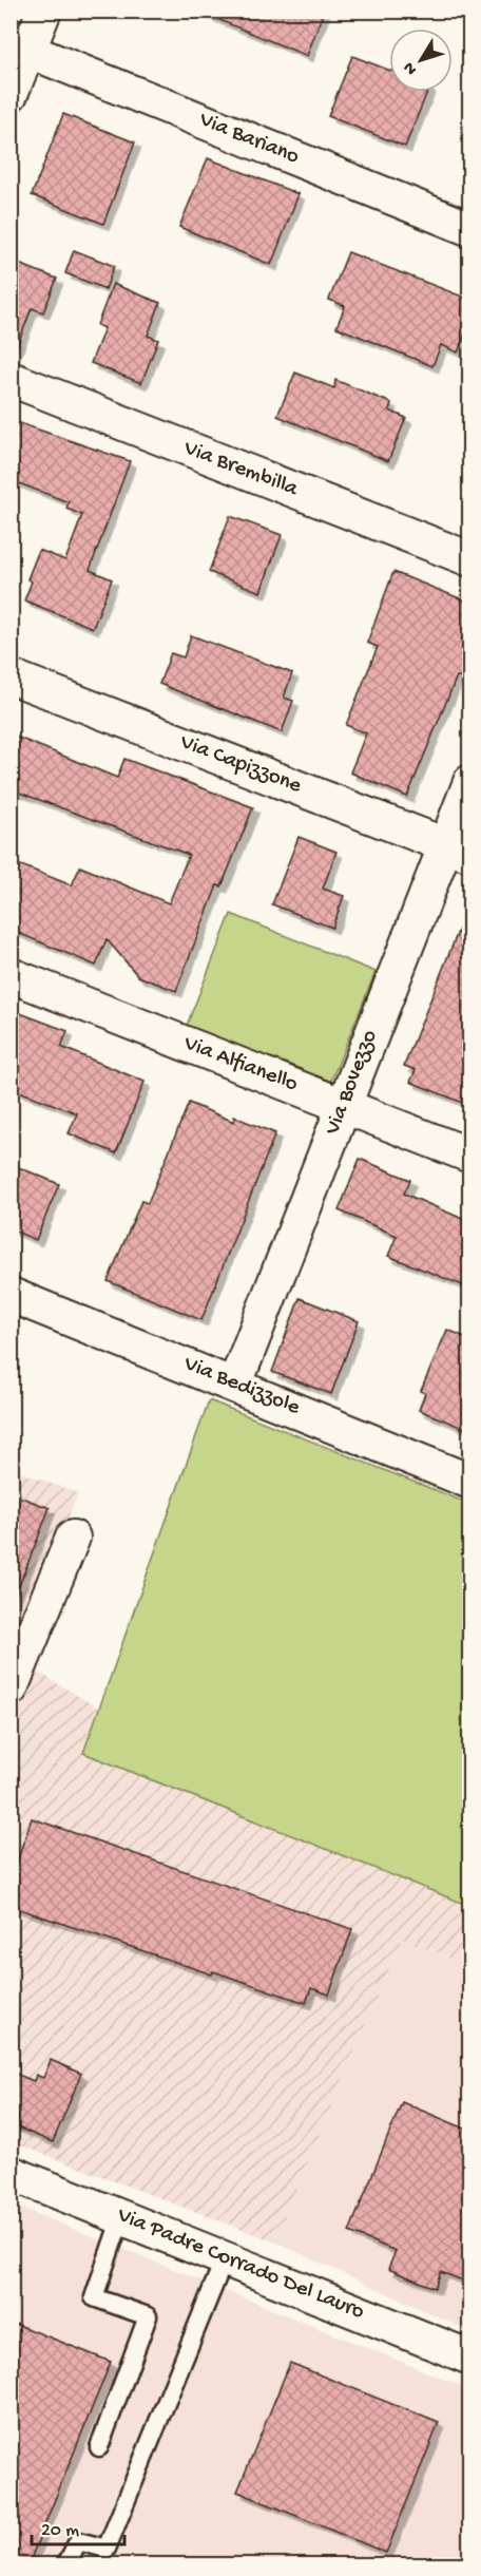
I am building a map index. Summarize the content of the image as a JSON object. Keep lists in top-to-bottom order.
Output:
{
  "streets": {
    "street": [
      "Via Bariano",
      "Via Brembilla",
      "Via Capizzone",
      "Via Alfianello",
      "Via Bovezzo",
      "Via Bedizzole",
      "Via Padre Corrado Del Lauro"
    ]
  },
  "crossings": [
    ["Via Capizzone", "Via Bovezzo"],
    ["Via Alfianello", "Via Bovezzo"],
    ["Via Bovezzo", "Via Bedizzole"]
  ],
  "scale_bar": "20 m",
  "north": "bottom left"
}
